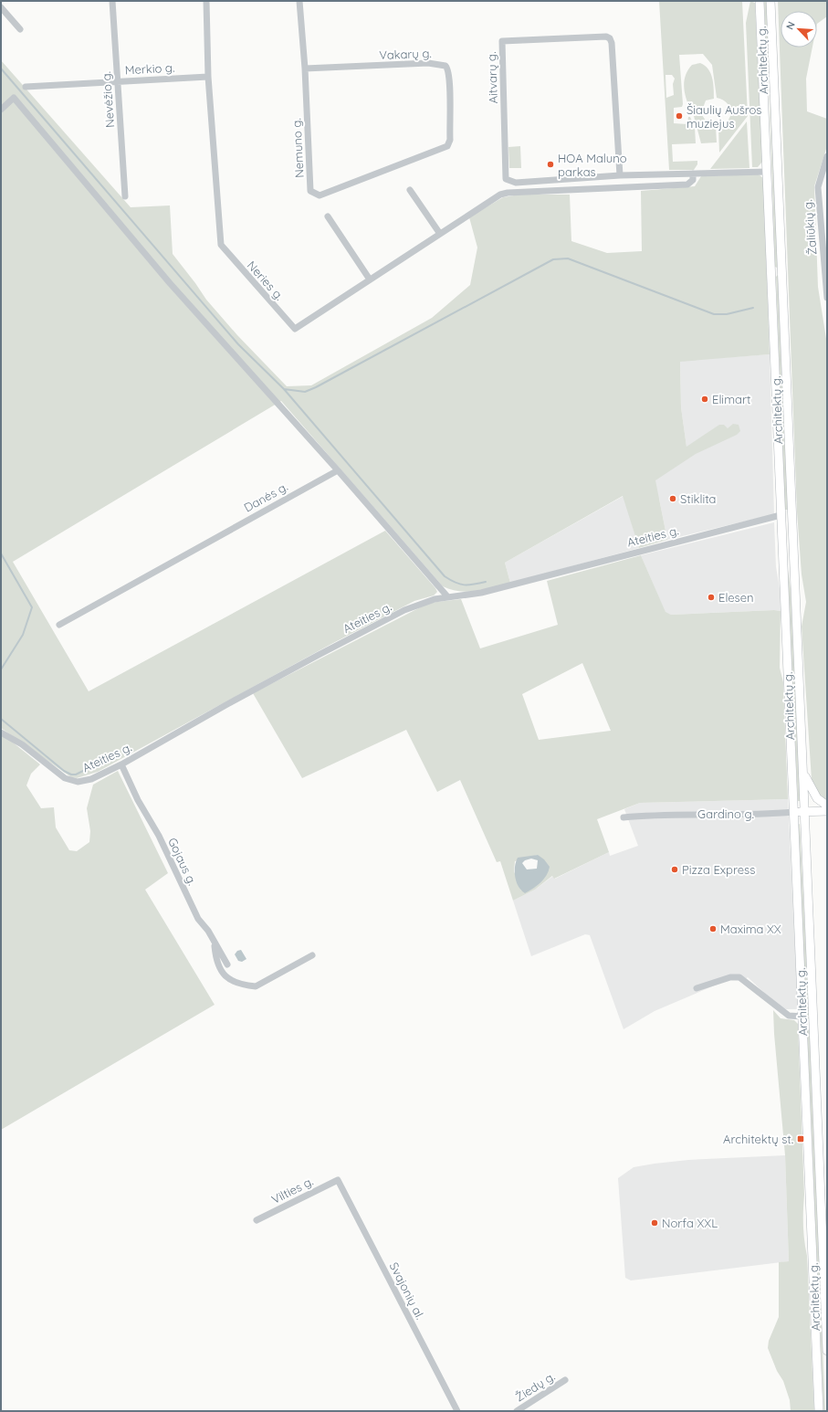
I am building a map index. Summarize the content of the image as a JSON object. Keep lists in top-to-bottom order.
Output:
{
  "streets": {
    "main road": ["Architektų g.", "Gardino g."],
    "street": [
      "Vakarų g.",
      "Merkio g.",
      "Aitvarų g.",
      "Nevėžio g.",
      "Nemuno g.",
      "Žaliūkių g.",
      "Neries g.",
      "Danės g.",
      "Ateities g.",
      "Gojaus g.",
      "Vilties g.",
      "Svajonių al.",
      "Žiedų g."
    ]
  },
  "crossings": [
    ["Vakarų g.", "Nemuno g."],
    ["Architektų g.", "Aitvarų g."],
    ["Architektų g.", "Ateities g."],
    ["Architektų g.", "Gardino g."],
    ["Merkio g.", "Nevėžio g."],
    ["Merkio g.", "Neries g."],
    ["Aitvarų g.", "Neries g."],
    ["Ateities g.", "Gojaus g."],
    ["Vilties g.", "Svajonių al."]
  ],
  "places": {
    "other": [
      "Šiaulių Aušros muziejus",
      "HOA Maluno parkas",
      "Elimart",
      "Stiklita",
      "Elesen",
      "Pizza Express",
      "Maxima XX",
      "Norfa XXL"
    ],
    "transit": ["Architektų st."]
  },
  "north": "top left"
}
